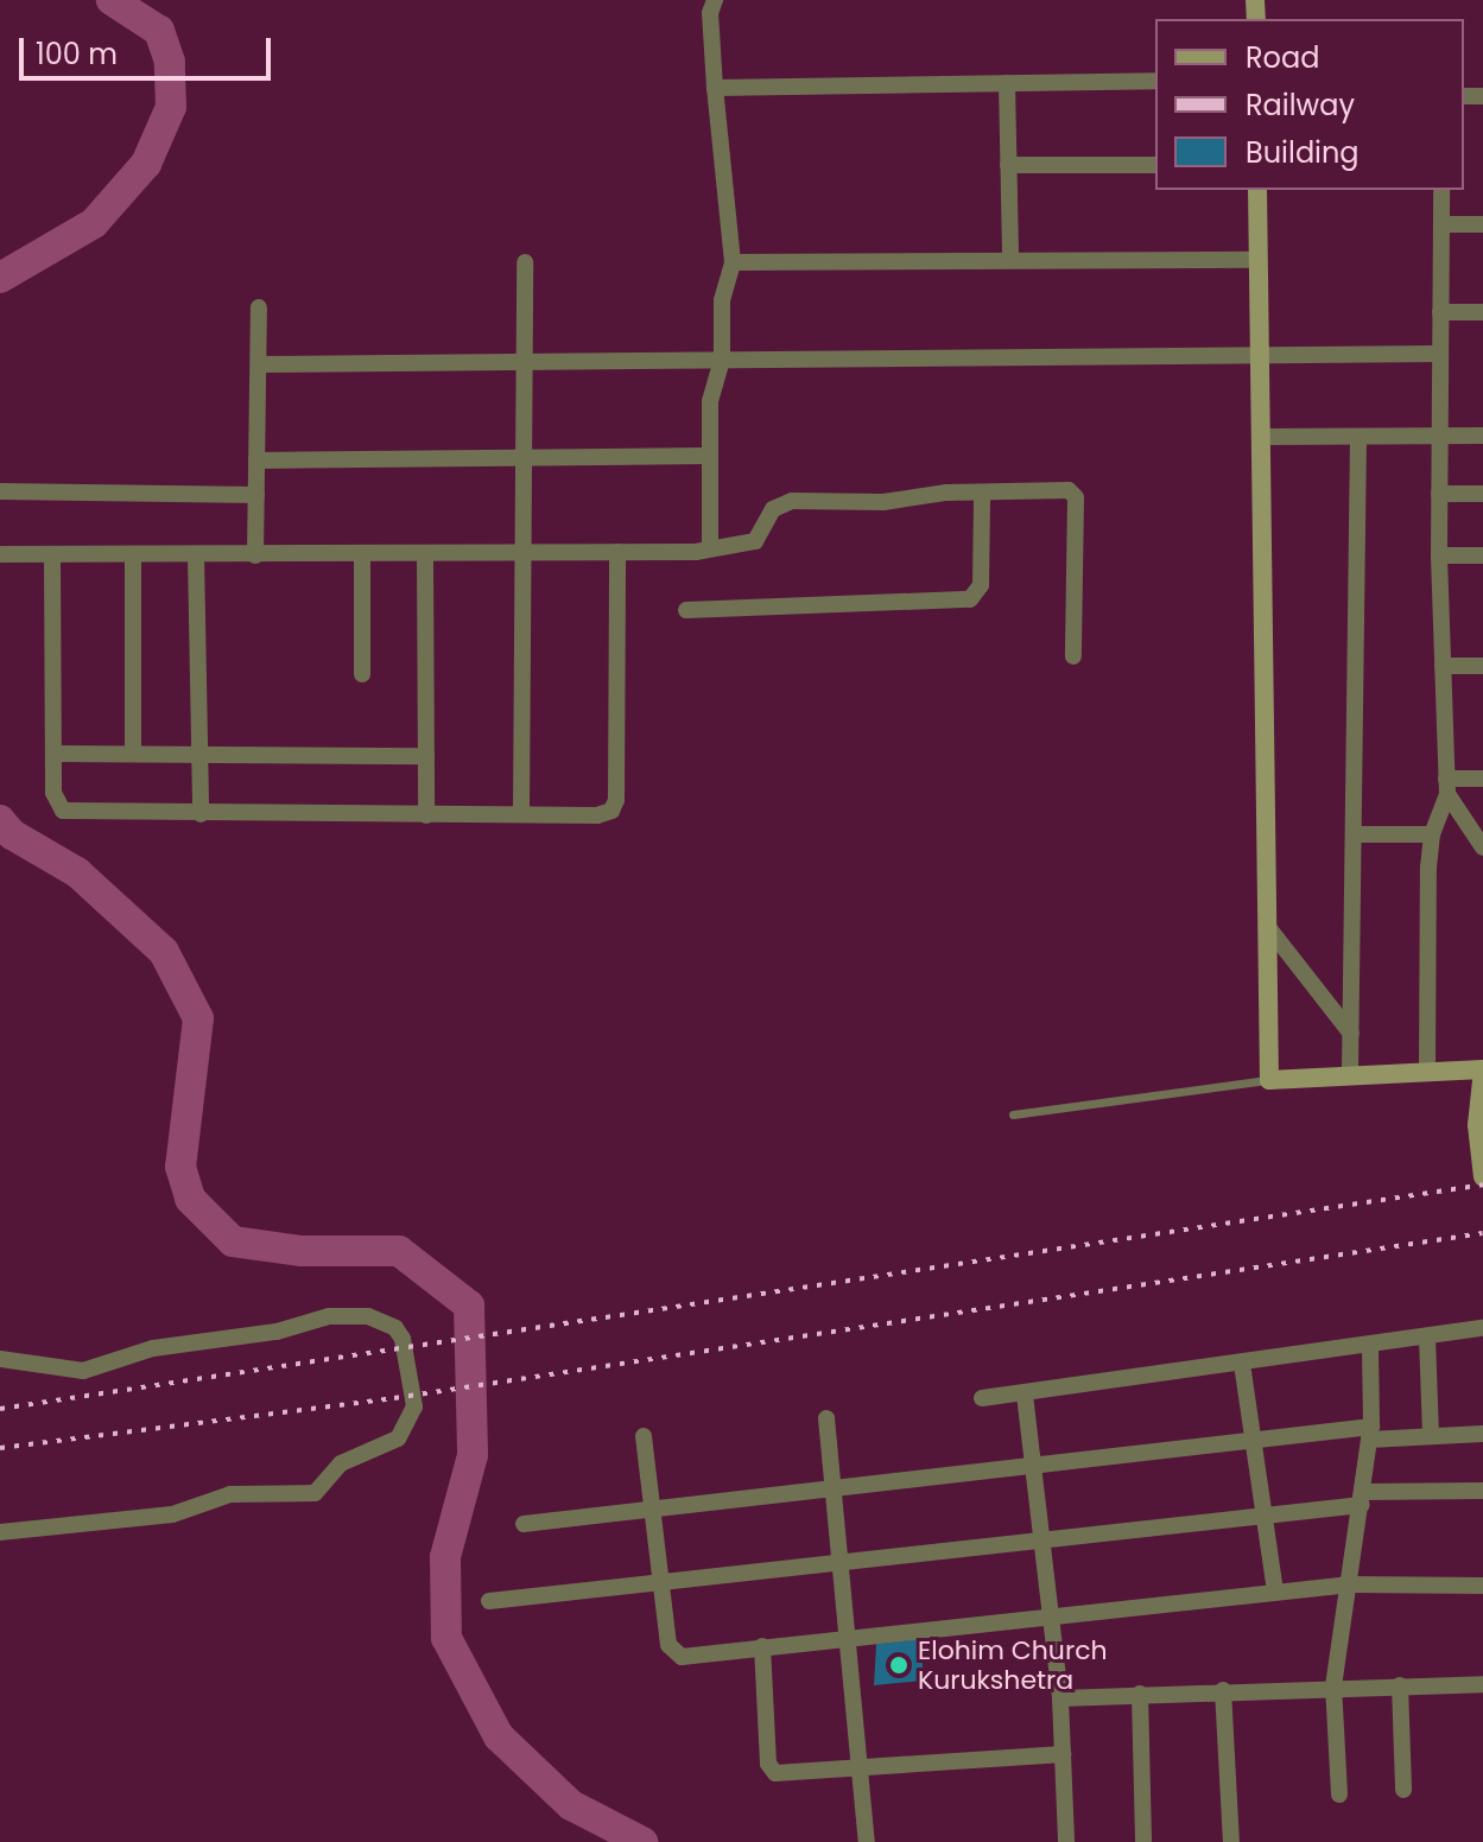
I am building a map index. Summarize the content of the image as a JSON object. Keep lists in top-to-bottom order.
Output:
{
  "places": ["Elohim Church Kurukshetra"],
  "legend": ["Road", "Railway", "Building"],
  "scale_bar": "100 m"
}
